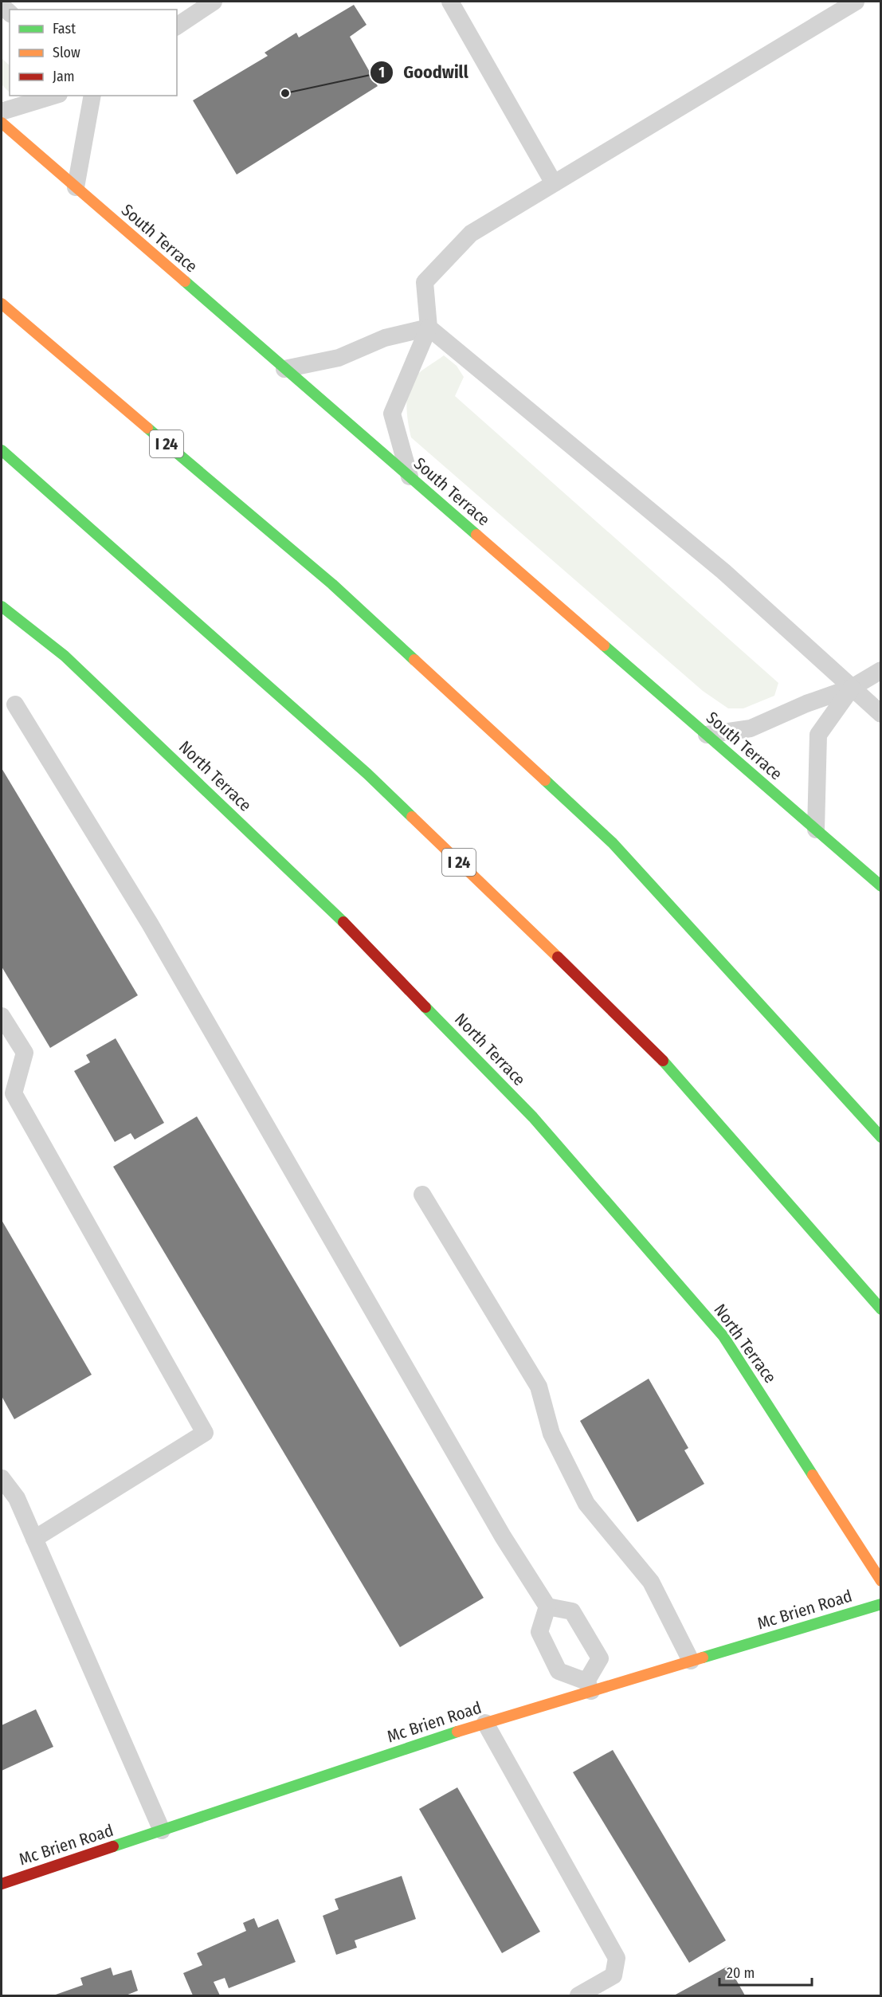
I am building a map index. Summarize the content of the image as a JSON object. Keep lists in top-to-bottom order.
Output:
{
  "streets": {
    "main road": [
      "South Terrace",
      "I 24",
      "North Terrace",
      "Mc Brien Road"
    ]
  },
  "places": ["Goodwill"],
  "legend": ["Fast", "Slow", "Jam"],
  "scale_bar": "20 m"
}
